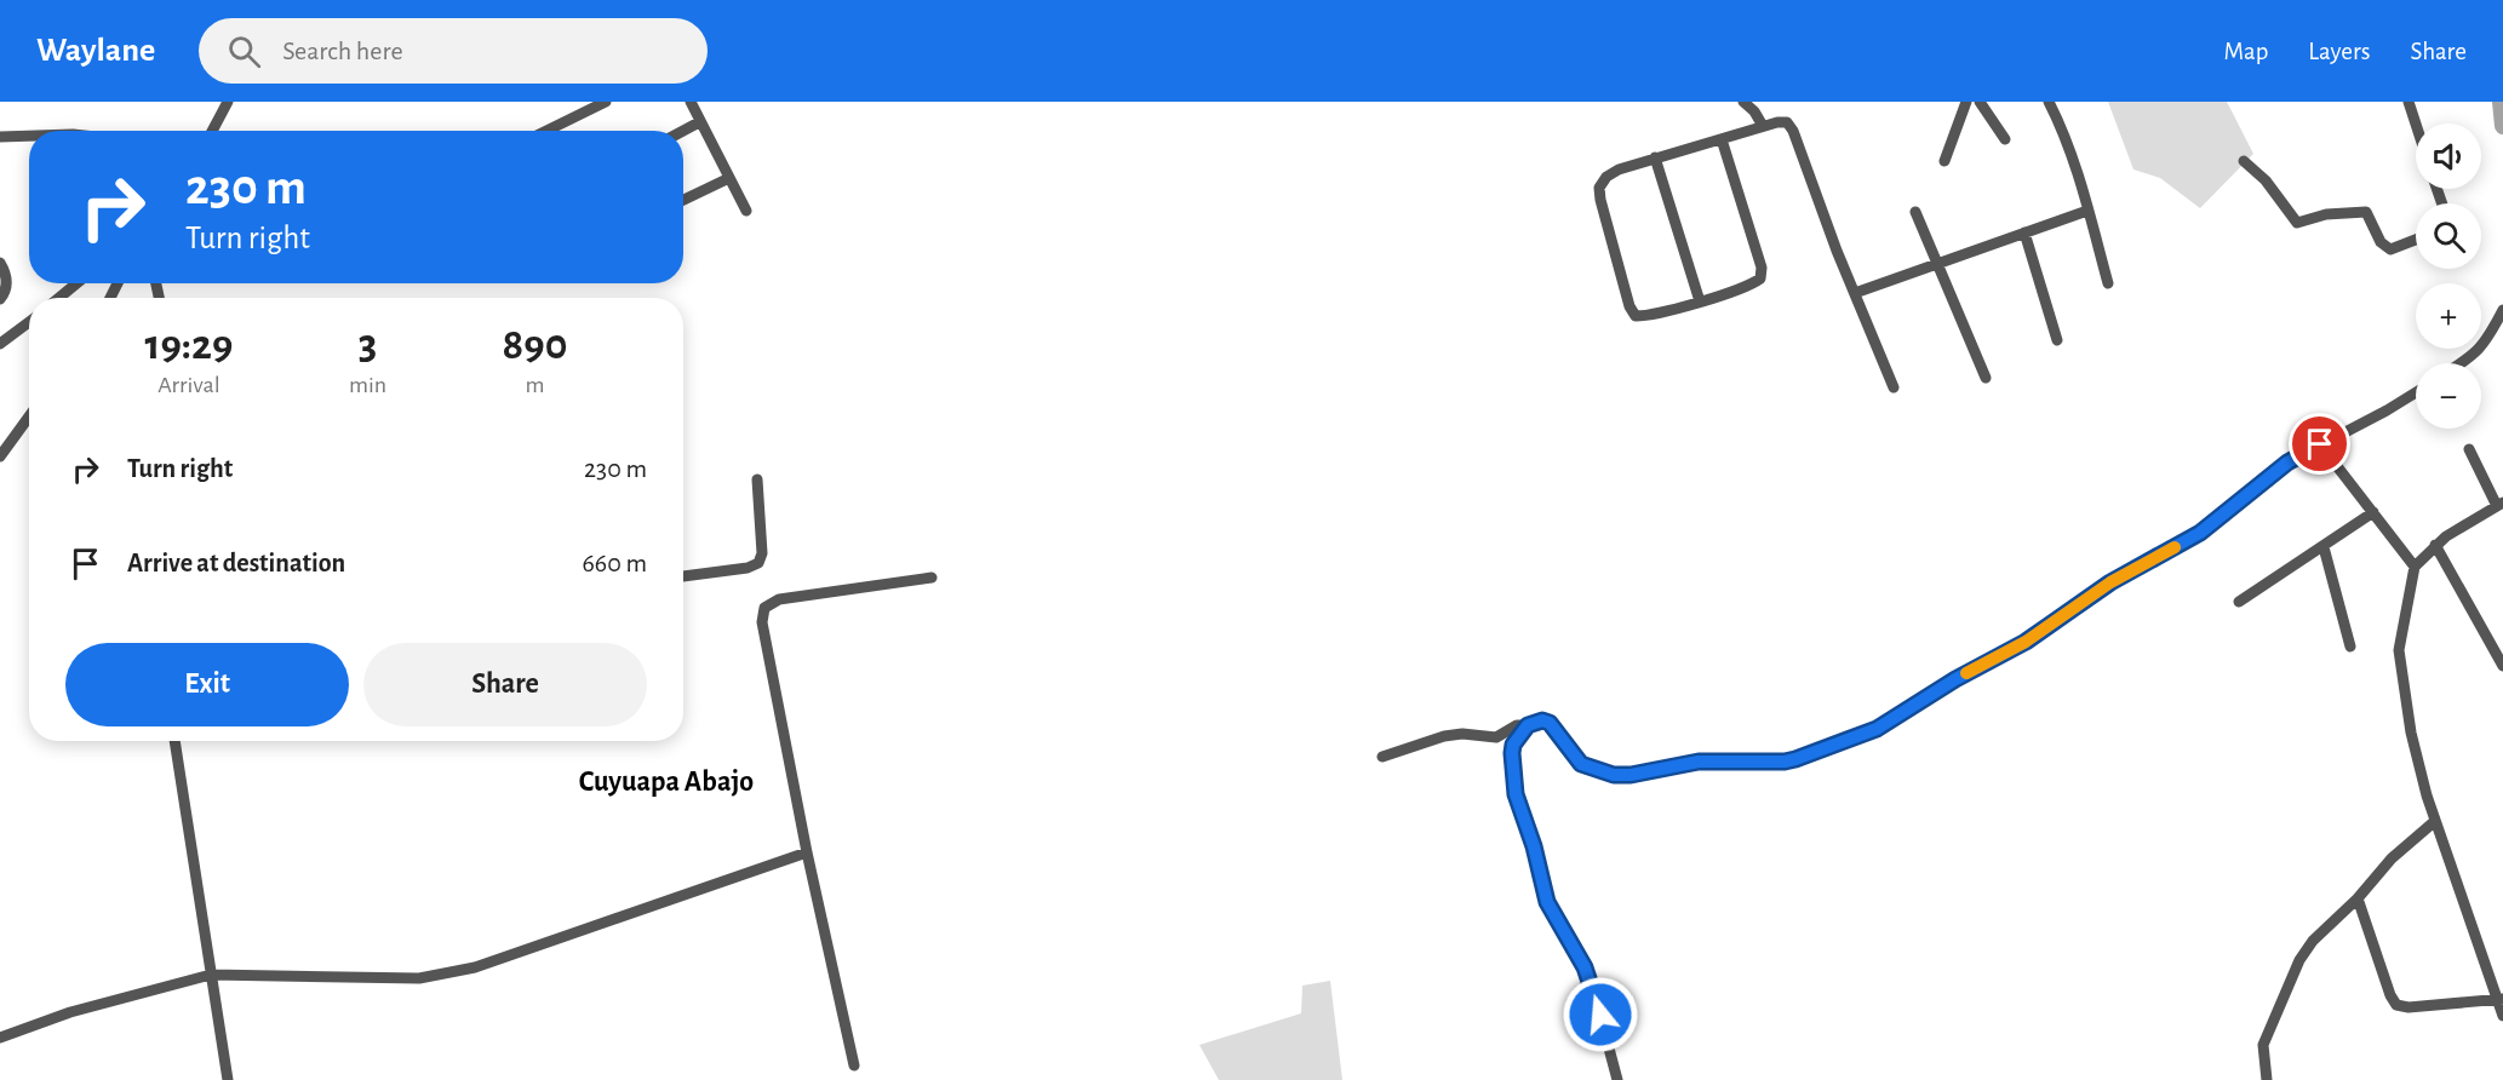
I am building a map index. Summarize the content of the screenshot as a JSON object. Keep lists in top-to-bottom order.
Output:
{
  "districts": ["Cuyuapa Abajo"],
  "page": {
    "header": "Waylane",
    "search": "Search here",
    "nav": ["Map", "Layers", "Share"],
    "map_buttons": ["+", "−"],
    "turn": ["230 m", "Turn right"],
    "eta": [
      "19:29",
      "Arrival",
      "3",
      "min",
      "890",
      "m"
    ],
    "list": [
      {
        "name": "Turn right",
        "value": "230 m"
      },
      {
        "name": "Arrive at destination",
        "value": "660 m"
      }
    ],
    "buttons": ["Exit", "Share"]
  }
}
